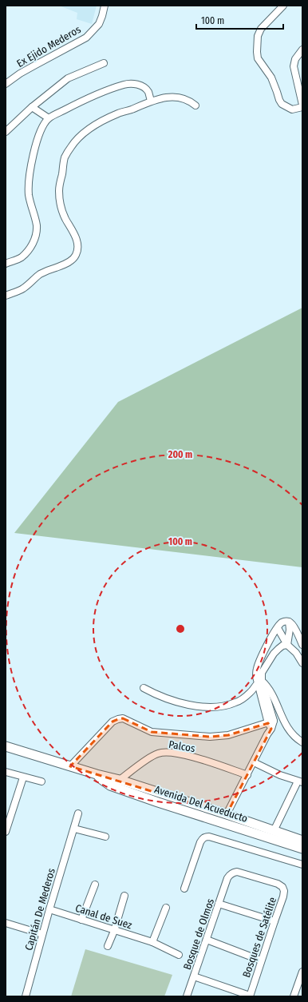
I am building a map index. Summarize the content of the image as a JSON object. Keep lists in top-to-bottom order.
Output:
{
  "streets": {
    "street": [
      "Ex Ejido Mederos",
      "Palcos",
      "Avenida Del Acueducto",
      "Capitán De Mederos",
      "Canal de Suez",
      "Bosque de Olmos",
      "Bosques de Satélite"
    ]
  },
  "crossings": [
    ["Palcos", "Avenida Del Acueducto"],
    ["Capitán De Mederos", "Canal de Suez"],
    ["Bosque de Olmos", "Bosques de Satélite"]
  ],
  "scale_bar": "100 m",
  "rings": ["200 m", "100 m"]
}
